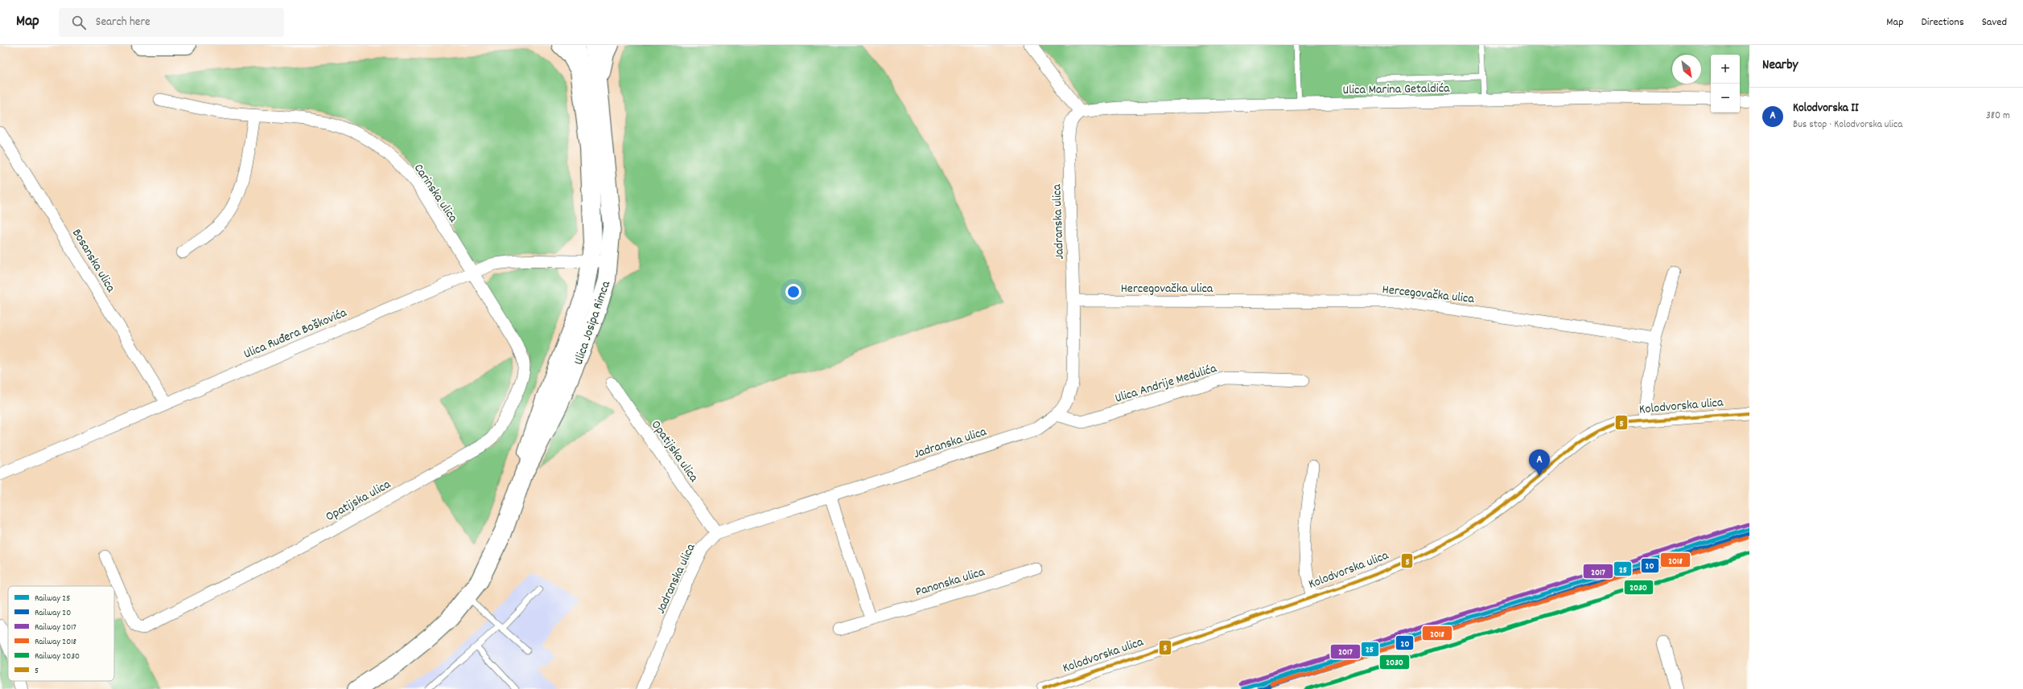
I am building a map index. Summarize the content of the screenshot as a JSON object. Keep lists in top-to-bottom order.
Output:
{
  "streets": {
    "main road": ["Ulica Josipa Rimca"],
    "street": [
      "Ulica Marina Getaldića",
      "Carinska ulica",
      "Jadranska ulica",
      "Bosanska ulica",
      "Hercegovačka ulica",
      "Ulica Ruđera Boškovića",
      "Ulica Andrije Medulića",
      "Kolodvorska ulica",
      "Opatijska ulica",
      "Panonska ulica"
    ]
  },
  "crossings": [
    ["Ulica Marina Getaldića", "Jadranska ulica"],
    ["Carinska ulica", "Ulica Ruđera Boškovića"],
    ["Carinska ulica", "Opatijska ulica"],
    ["Jadranska ulica", "Hercegovačka ulica"],
    ["Jadranska ulica", "Ulica Andrije Medulića"],
    ["Jadranska ulica", "Opatijska ulica"],
    ["Bosanska ulica", "Ulica Ruđera Boškovića"],
    ["Ulica Josipa Rimca", "Ulica Ruđera Boškovića"],
    ["Ulica Ruđera Boškovića", "Opatijska ulica"]
  ],
  "lines": [
    "transit line 5",
    "rail line 2017",
    "rail line 25",
    "rail line 20",
    "rail line 2018",
    "rail line 2030"
  ],
  "legend": [
    "Railway 25",
    "Railway 20",
    "Railway 2017",
    "Railway 2018",
    "Railway 2030",
    "5"
  ],
  "north": "bottom right",
  "page": {
    "header": "Map",
    "search": "Search here",
    "nav": ["Map", "Directions", "Saved"],
    "heading": "Nearby",
    "map_buttons": ["+", "−"],
    "list": [
      {
        "mark": "A",
        "name": "Kolodvorska II",
        "note": "Bus stop · Kolodvorska ulica",
        "value": "380 m"
      }
    ],
    "pins": "A"
  }
}
